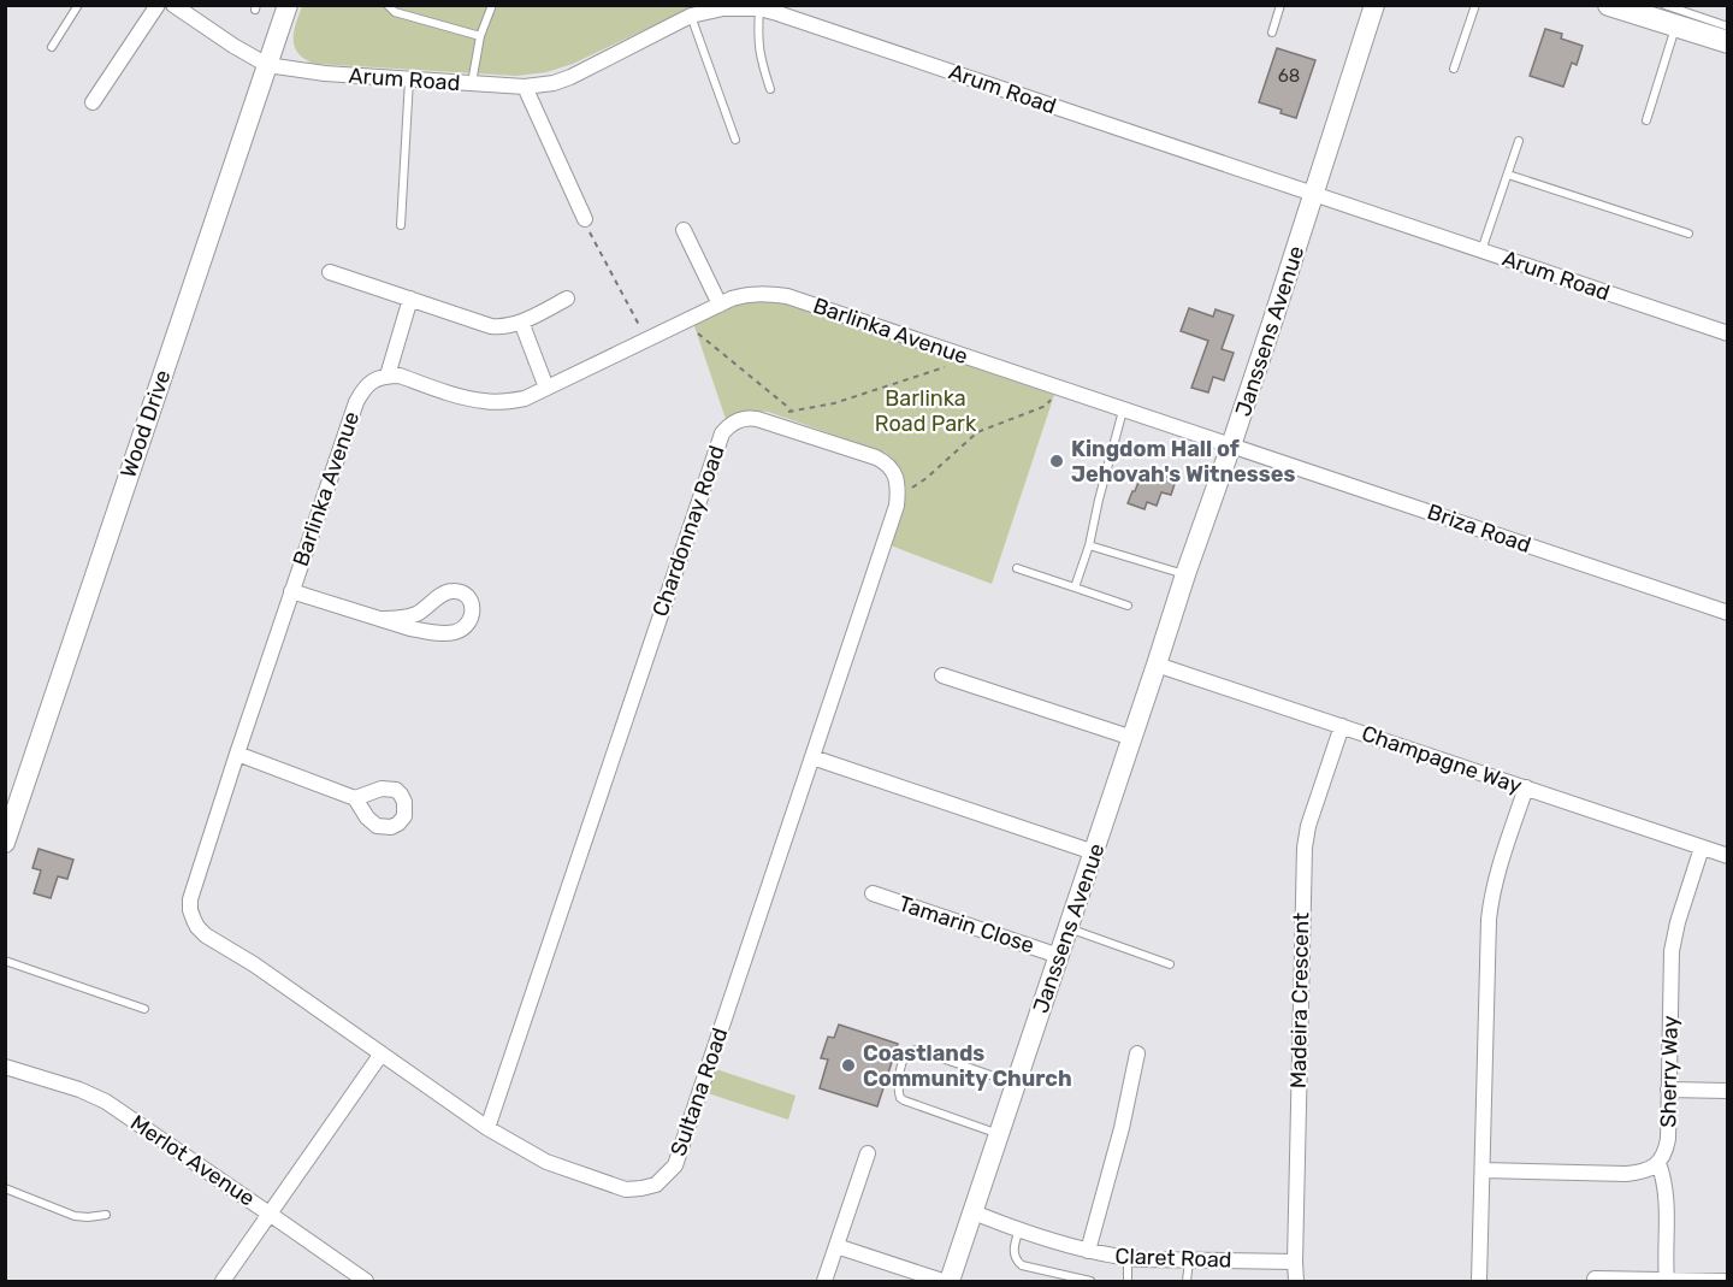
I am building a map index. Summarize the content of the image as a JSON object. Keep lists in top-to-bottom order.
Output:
{
  "streets": {
    "street": [
      "Arum Road",
      "Barlinka Avenue",
      "Janssens Avenue",
      "Wood Drive",
      "Briza Road",
      "Chardonnay Road",
      "Champagne Way",
      "Tamarin Close",
      "Madeira Crescent",
      "Sherry Way",
      "Sultana Road",
      "Merlot Avenue",
      "Claret Road"
    ]
  },
  "crossings": [
    ["Arum Road", "Janssens Avenue"],
    ["Arum Road", "Wood Drive"],
    ["Barlinka Avenue", "Janssens Avenue"],
    ["Barlinka Avenue", "Briza Road"],
    ["Barlinka Avenue", "Sultana Road"],
    ["Janssens Avenue", "Briza Road"],
    ["Janssens Avenue", "Champagne Way"],
    ["Janssens Avenue", "Tamarin Close"],
    ["Janssens Avenue", "Claret Road"],
    ["Chardonnay Road", "Sultana Road"],
    ["Champagne Way", "Madeira Crescent"],
    ["Champagne Way", "Sherry Way"],
    ["Madeira Crescent", "Claret Road"]
  ],
  "parks": ["Barlinka Road Park"],
  "places": ["Kingdom Hall of Jehovah's Witnesses", "Coastlands Community Church"],
  "house_numbers": ["68"]
}
